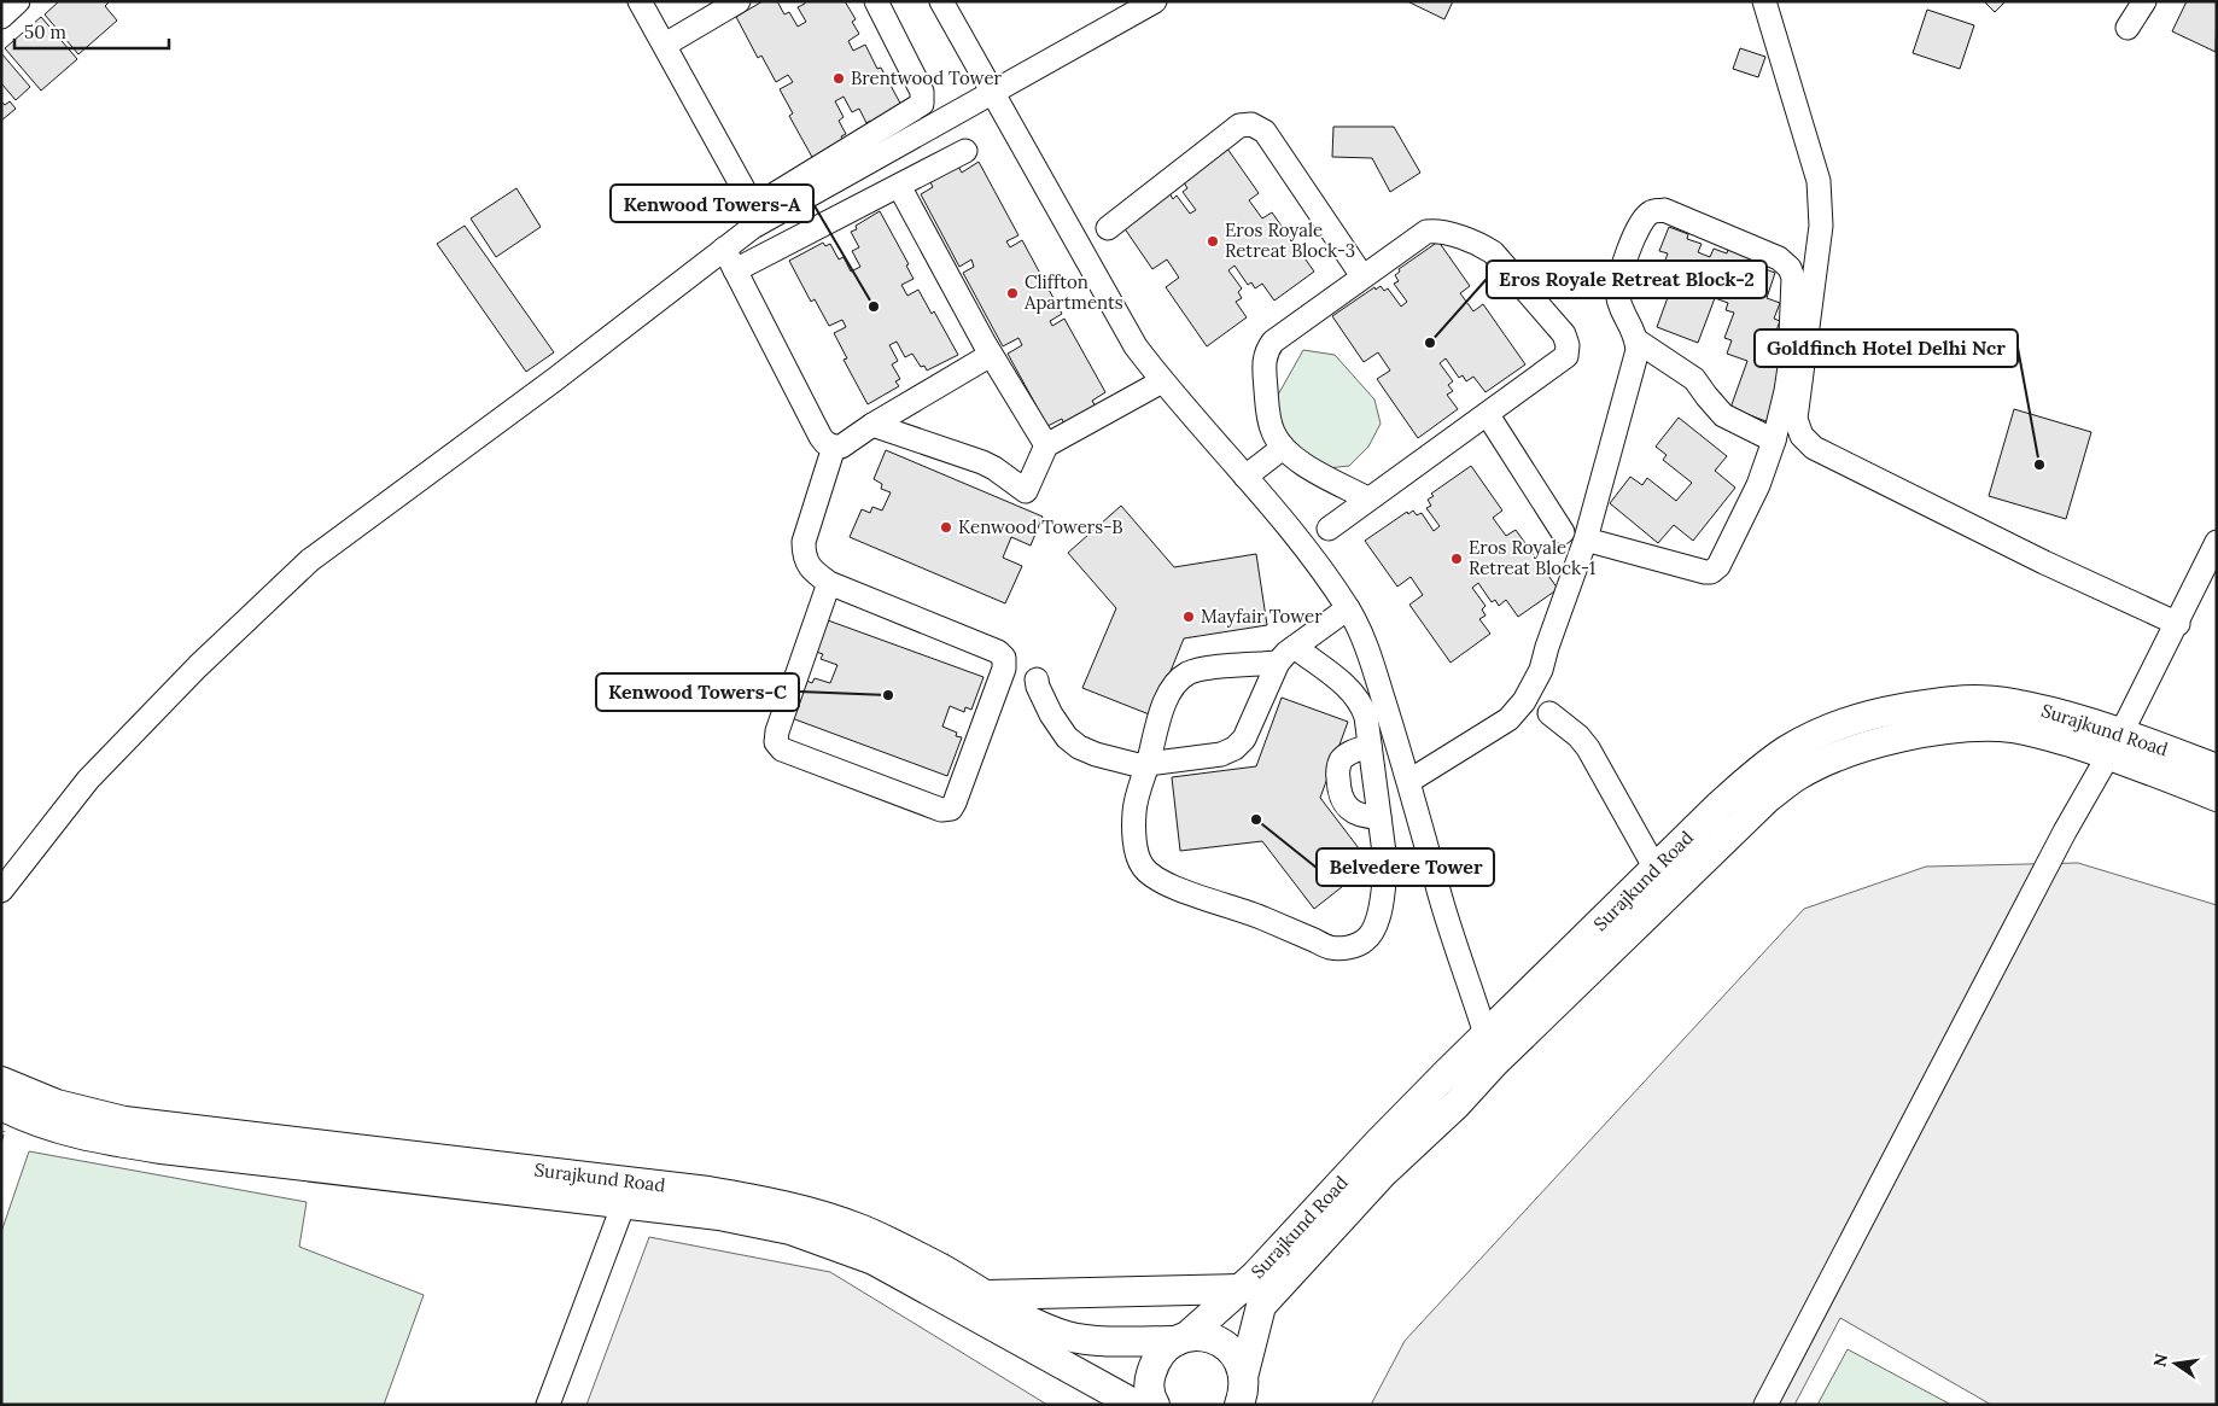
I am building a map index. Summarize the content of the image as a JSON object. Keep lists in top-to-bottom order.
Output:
{
  "streets": {
    "main road": ["Surajkund Road"]
  },
  "places": [
    "Brentwood Tower",
    "Eros Royale Retreat Block-3",
    "Cliffton Apartments",
    "Kenwood Towers-A",
    "Eros Royale Retreat Block-2",
    "Goldfinch Hotel Delhi Ncr",
    "Kenwood Towers-B",
    "Eros Royale Retreat Block-1",
    "Mayfair Tower",
    "Kenwood Towers-C",
    "Belvedere Tower"
  ],
  "scale_bar": "50 m",
  "north": "left"
}
